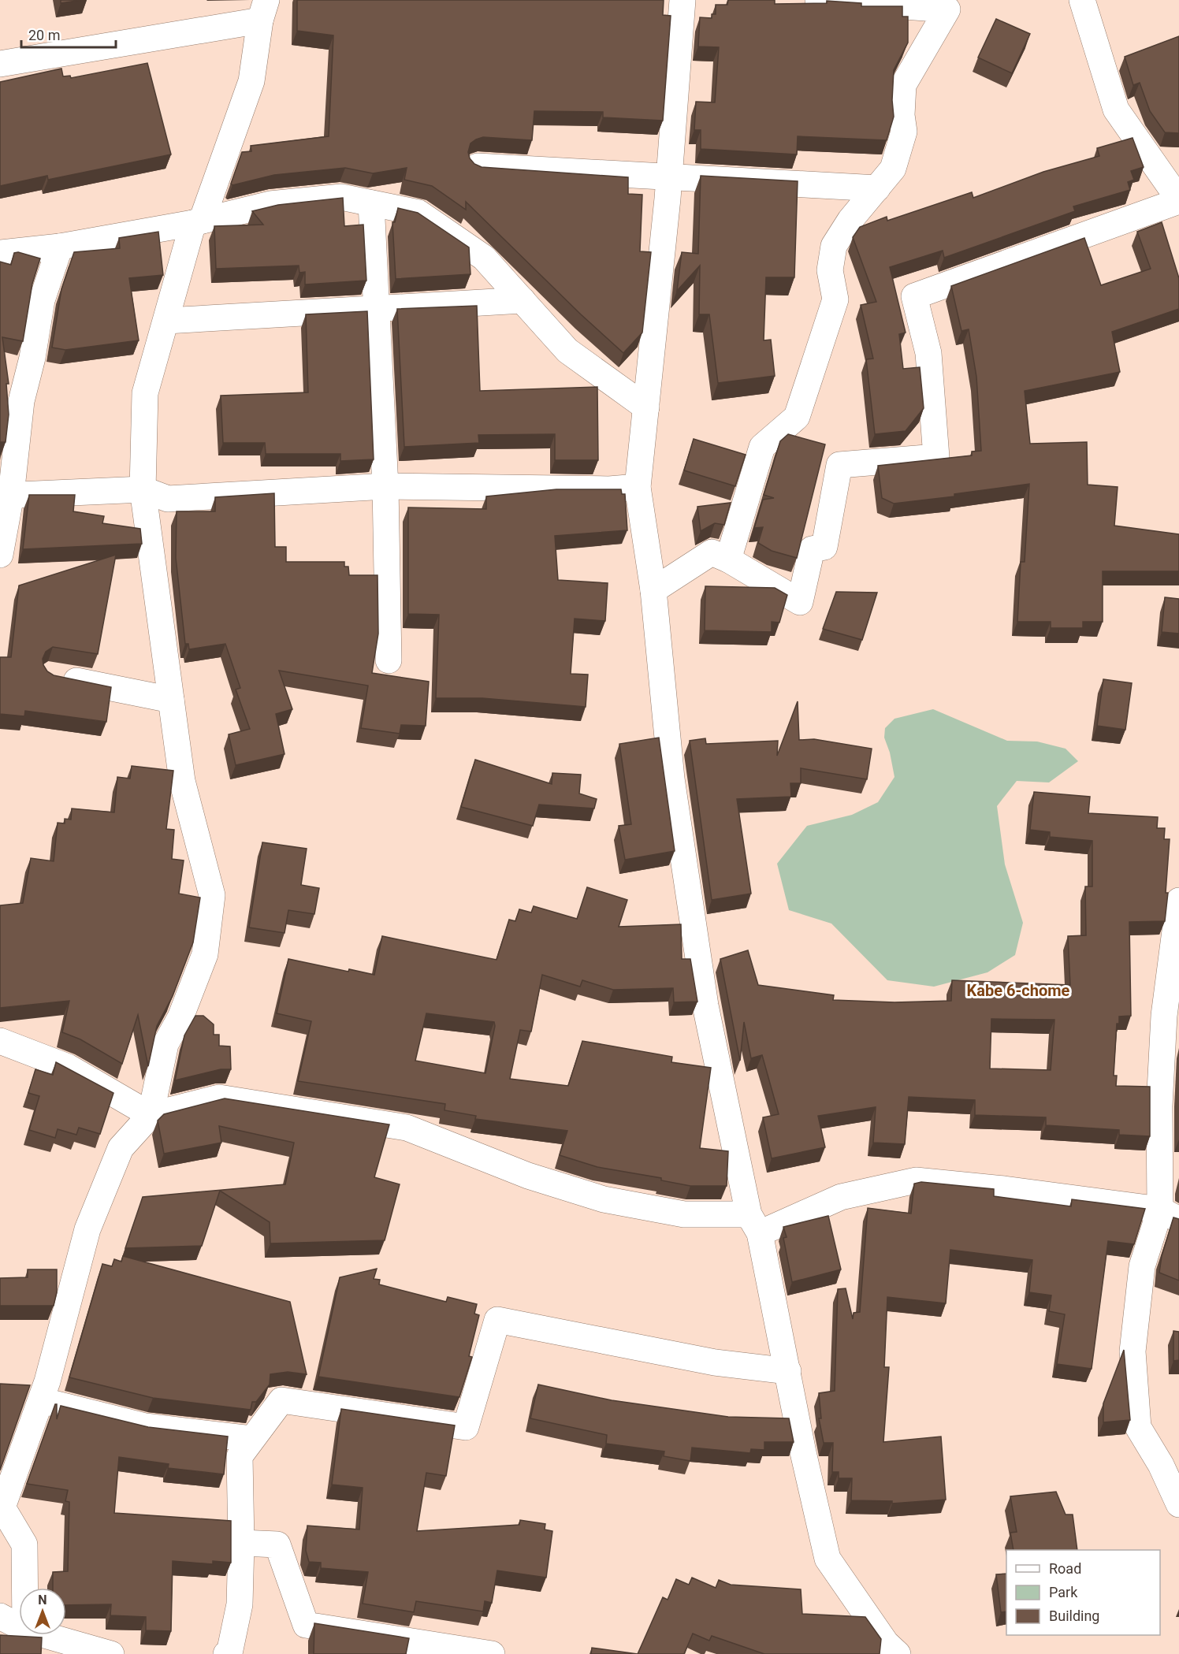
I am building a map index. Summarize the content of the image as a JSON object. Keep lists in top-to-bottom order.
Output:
{
  "districts": ["Kabe 6-chome"],
  "legend": ["Road", "Park", "Building"],
  "scale_bar": "20 m",
  "north": "top"
}
